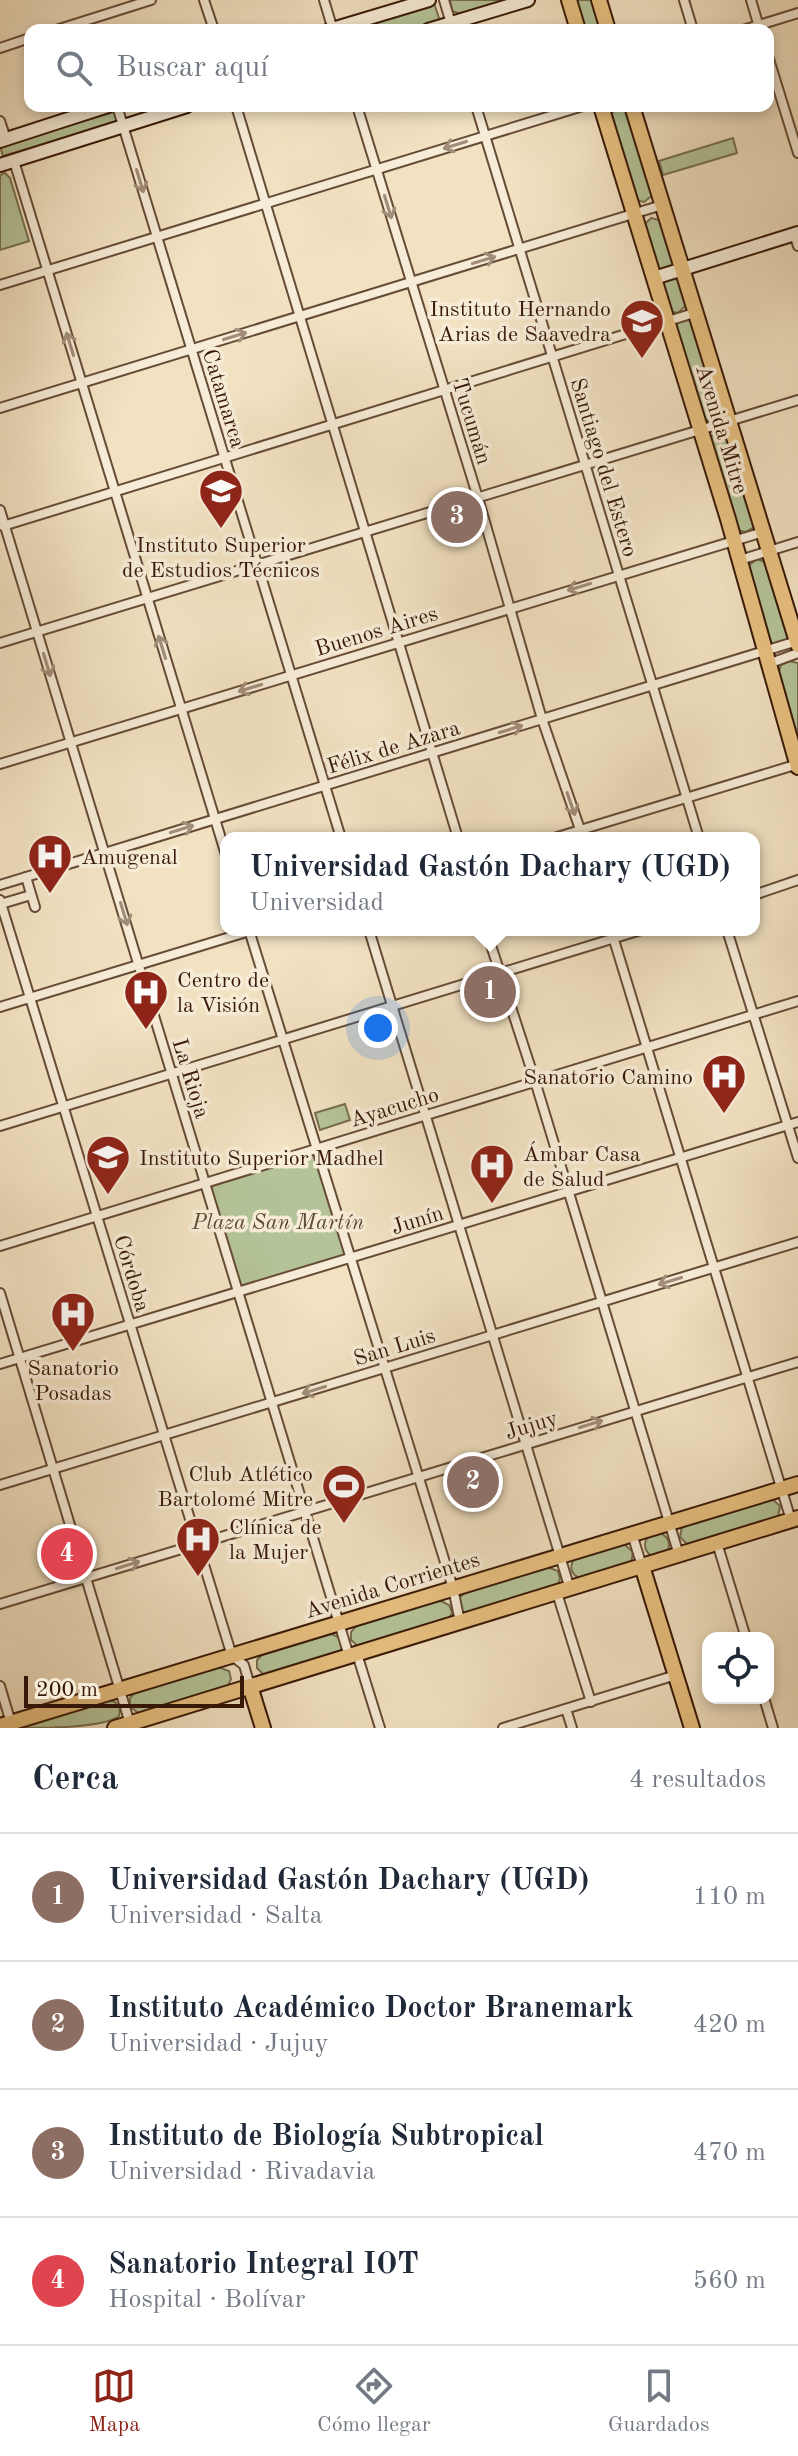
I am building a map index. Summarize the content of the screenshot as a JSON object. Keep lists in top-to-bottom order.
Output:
{
  "streets": {
    "main road": ["Avenida Mitre", "Avenida Corrientes"],
    "street": [
      "Catamarca",
      "Tucumán",
      "Santiago del Estero",
      "Buenos Aires",
      "Félix de Azara",
      "La Rioja",
      "Ayacucho",
      "Junín",
      "Córdoba",
      "San Luis",
      "Jujuy"
    ]
  },
  "crossings": [
    ["Catamarca", "Buenos Aires"],
    ["Catamarca", "Félix de Azara"],
    ["Tucumán", "Buenos Aires"],
    ["Tucumán", "Félix de Azara"],
    ["Avenida Mitre", "Buenos Aires"],
    ["Avenida Mitre", "Félix de Azara"],
    ["Santiago del Estero", "Buenos Aires"],
    ["Santiago del Estero", "Félix de Azara"],
    ["Buenos Aires", "La Rioja"],
    ["Félix de Azara", "La Rioja"],
    ["La Rioja", "Ayacucho"],
    ["La Rioja", "Junín"],
    ["La Rioja", "San Luis"],
    ["La Rioja", "Jujuy"],
    ["La Rioja", "Avenida Corrientes"],
    ["Ayacucho", "Córdoba"],
    ["Junín", "Córdoba"],
    ["Córdoba", "San Luis"],
    ["Córdoba", "Jujuy"],
    ["Córdoba", "Avenida Corrientes"]
  ],
  "parks": ["Plaza San Martín"],
  "places": {
    "school or university": ["Instituto Hernando Arias de Saavedra", "Instituto Superior de Estudios Técnicos", "Instituto Superior Madhel"],
    "hospital": [
      "Amugenal",
      "Centro de la Visión",
      "Sanatorio Camino",
      "Ámbar Casa de Salud",
      "Sanatorio Posadas",
      "Clínica de la Mujer"
    ],
    "sports": ["Club Atlético Bartolomé Mitre"]
  },
  "scale_bar": "200 m",
  "page": {
    "search": "Buscar aquí",
    "pins": [
      "3",
      "1",
      "2",
      "4"
    ],
    "popup": ["Universidad Gastón Dachary (UGD)", "Universidad"],
    "scale": "200 m",
    "heading": ["Cerca", "4 resultados"],
    "list": [
      {
        "mark": "1",
        "name": "Universidad Gastón Dachary (UGD)",
        "note": "Universidad · Salta",
        "value": "110 m"
      },
      {
        "mark": "2",
        "name": "Instituto Académico Doctor Branemark",
        "note": "Universidad · Jujuy",
        "value": "420 m"
      },
      {
        "mark": "3",
        "name": "Instituto de Biología Subtropical",
        "note": "Universidad · Rivadavia",
        "value": "470 m"
      },
      {
        "mark": "4",
        "name": "Sanatorio Integral IOT",
        "note": "Hospital · Bolívar",
        "value": "560 m"
      }
    ],
    "nav": ["Mapa", "Cómo llegar", "Guardados"]
  }
}
